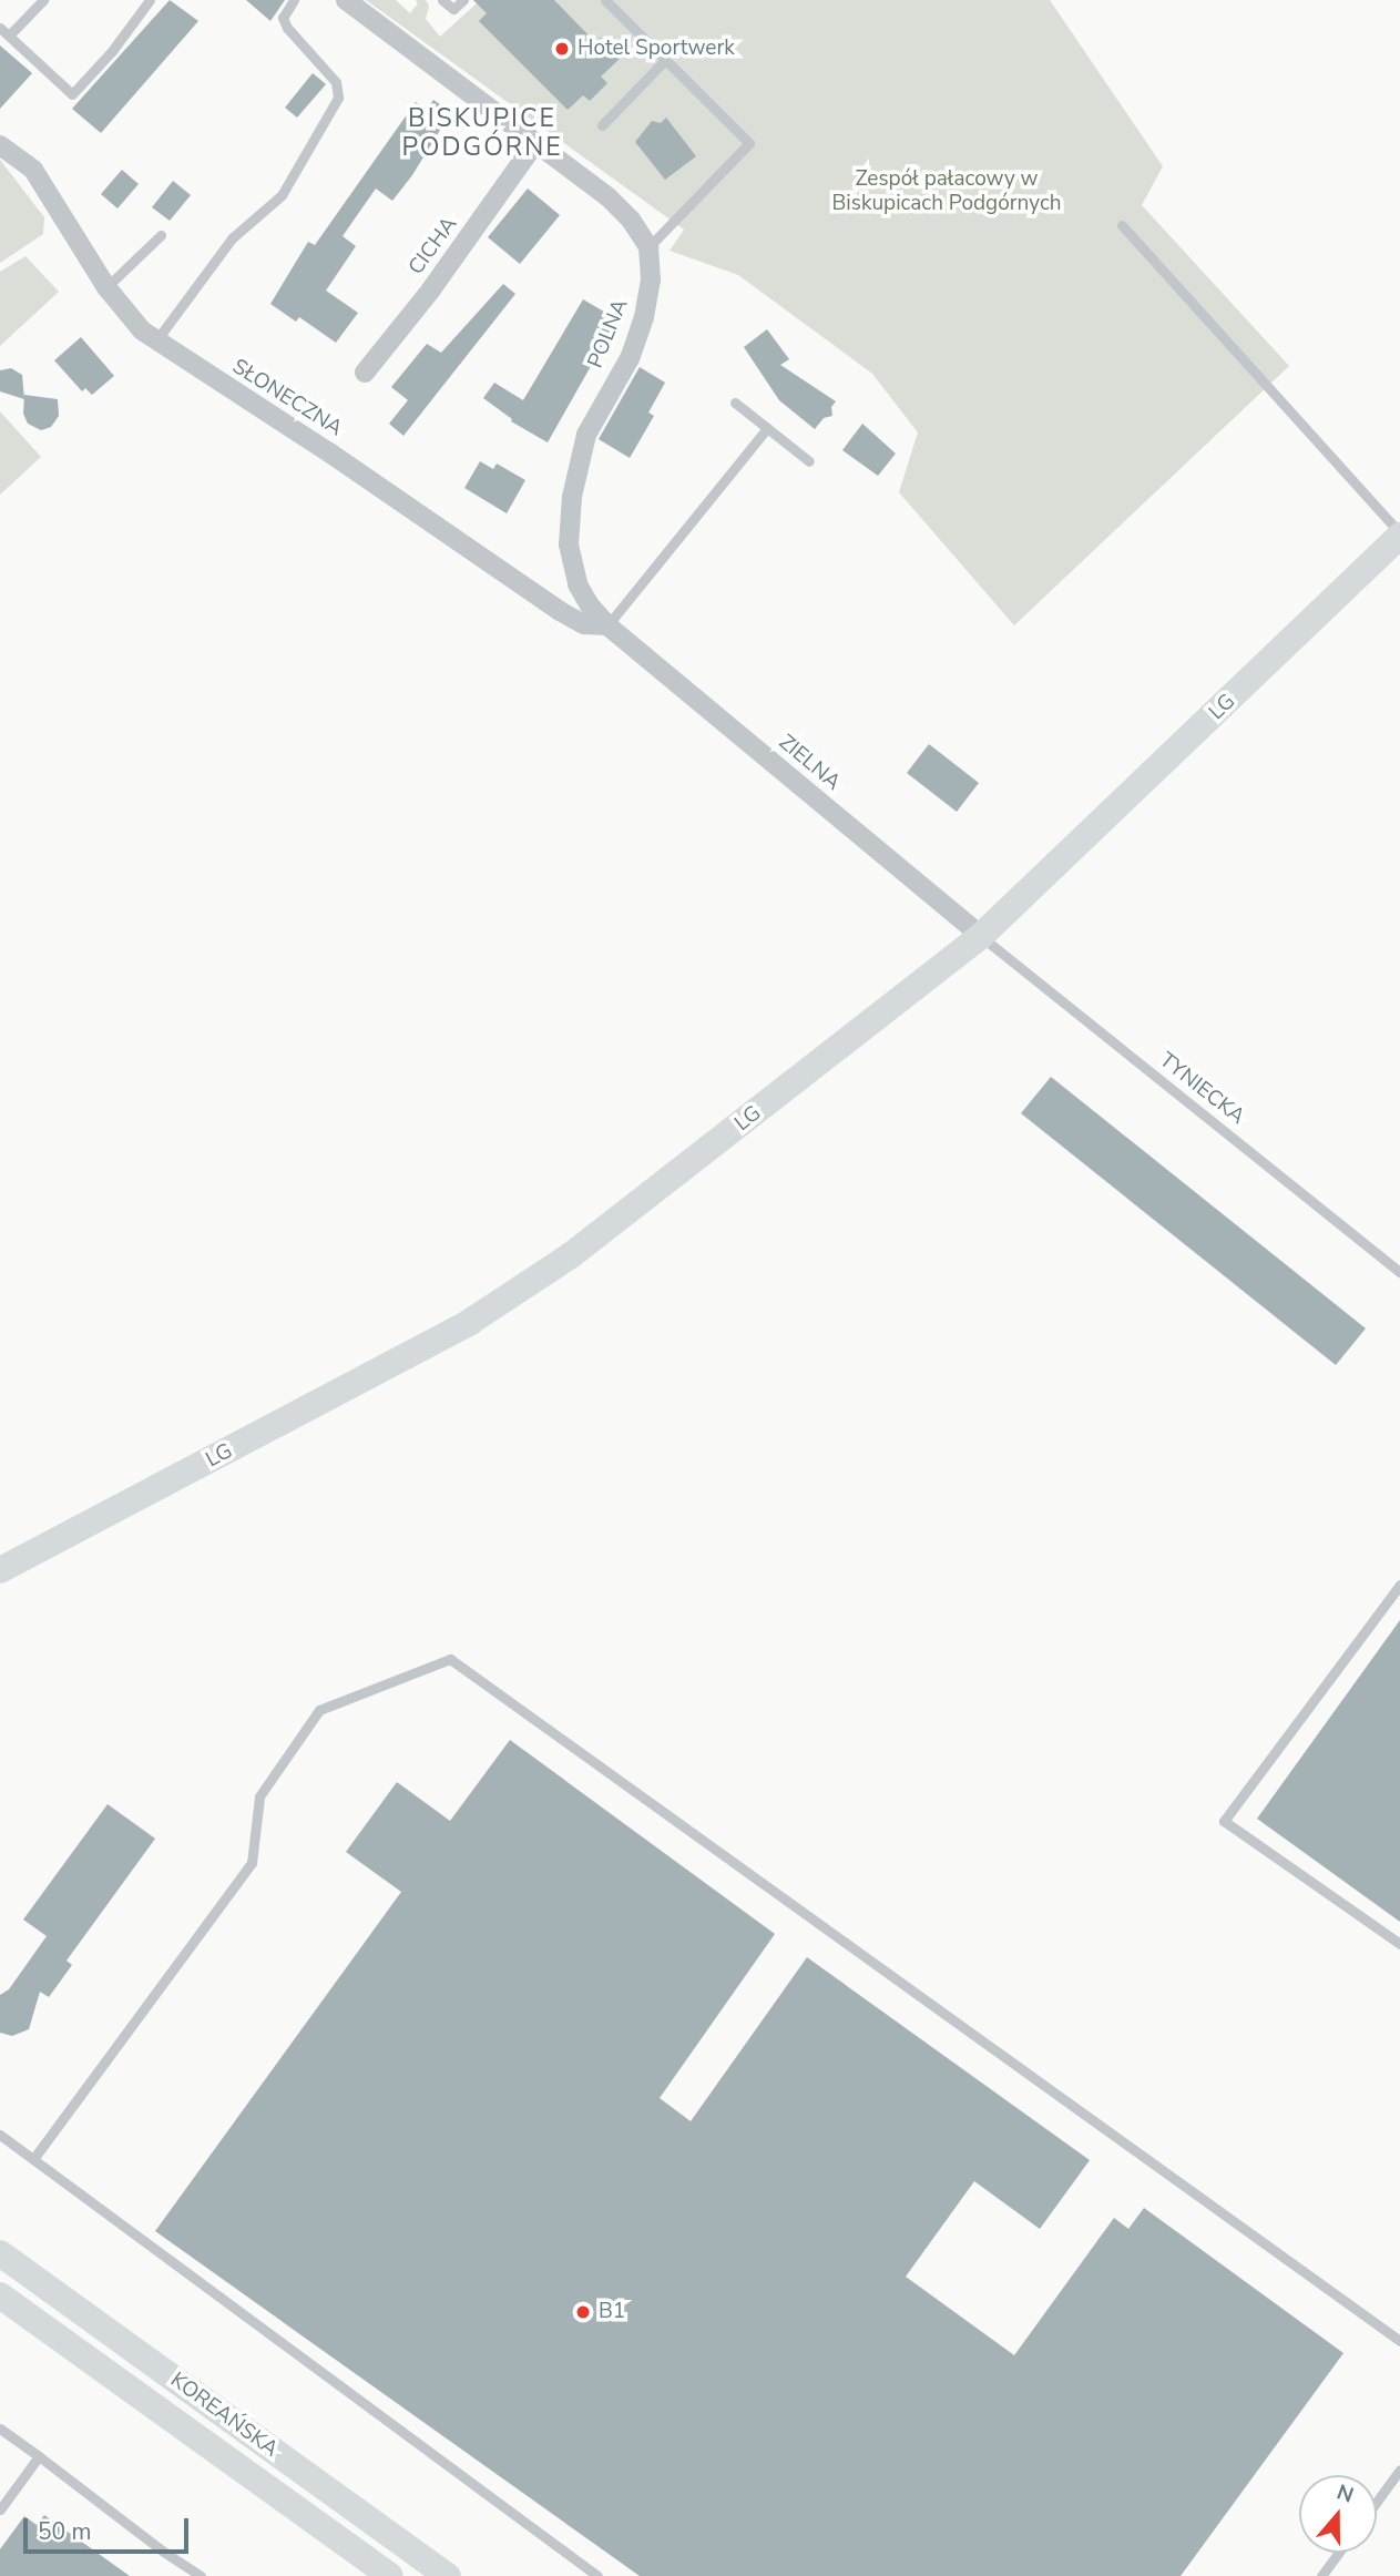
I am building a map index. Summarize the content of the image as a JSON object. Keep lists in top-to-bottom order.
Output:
{
  "streets": {
    "main road": ["LG", "KOREAŃSKA"],
    "street": [
      "CICHA",
      "POLNA",
      "SŁONECZNA",
      "ZIELNA"
    ],
    "lane": ["TYNIECKA"]
  },
  "crossings": [
    ["POLNA", "SŁONECZNA"],
    ["POLNA", "ZIELNA"],
    ["SŁONECZNA", "ZIELNA"],
    ["LG", "ZIELNA"],
    ["LG", "TYNIECKA"],
    ["ZIELNA", "TYNIECKA"]
  ],
  "districts": ["BISKUPICE PODGÓRNE"],
  "parks": ["Zespół pałacowy w Biskupicach Podgórnych"],
  "places": ["Hotel Sportwerk", "B1"],
  "scale_bar": "50 m",
  "north": "top"
}
